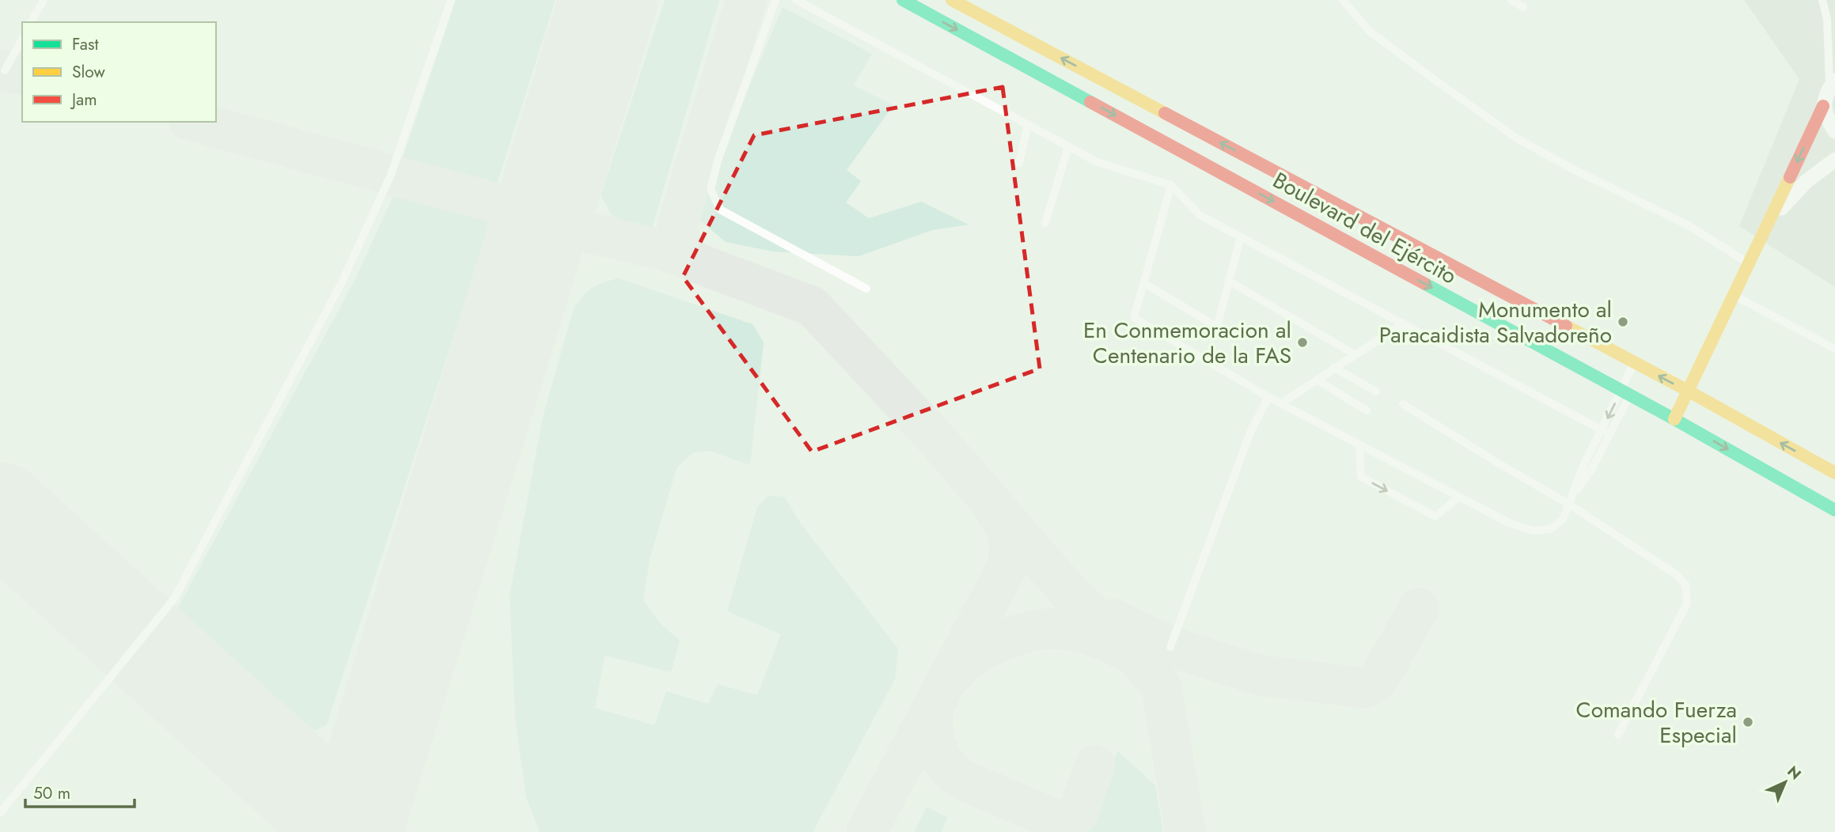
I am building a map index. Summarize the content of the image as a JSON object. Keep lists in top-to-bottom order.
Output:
{
  "streets": {
    "main road": ["Boulevard del Ejército"]
  },
  "places": ["Monumento al Paracaidista Salvadoreño", "En Conmemoracion al Centenario de la FAS", "Comando Fuerza Especial"],
  "legend": ["Fast", "Slow", "Jam"],
  "scale_bar": "50 m",
  "north": "top right"
}
